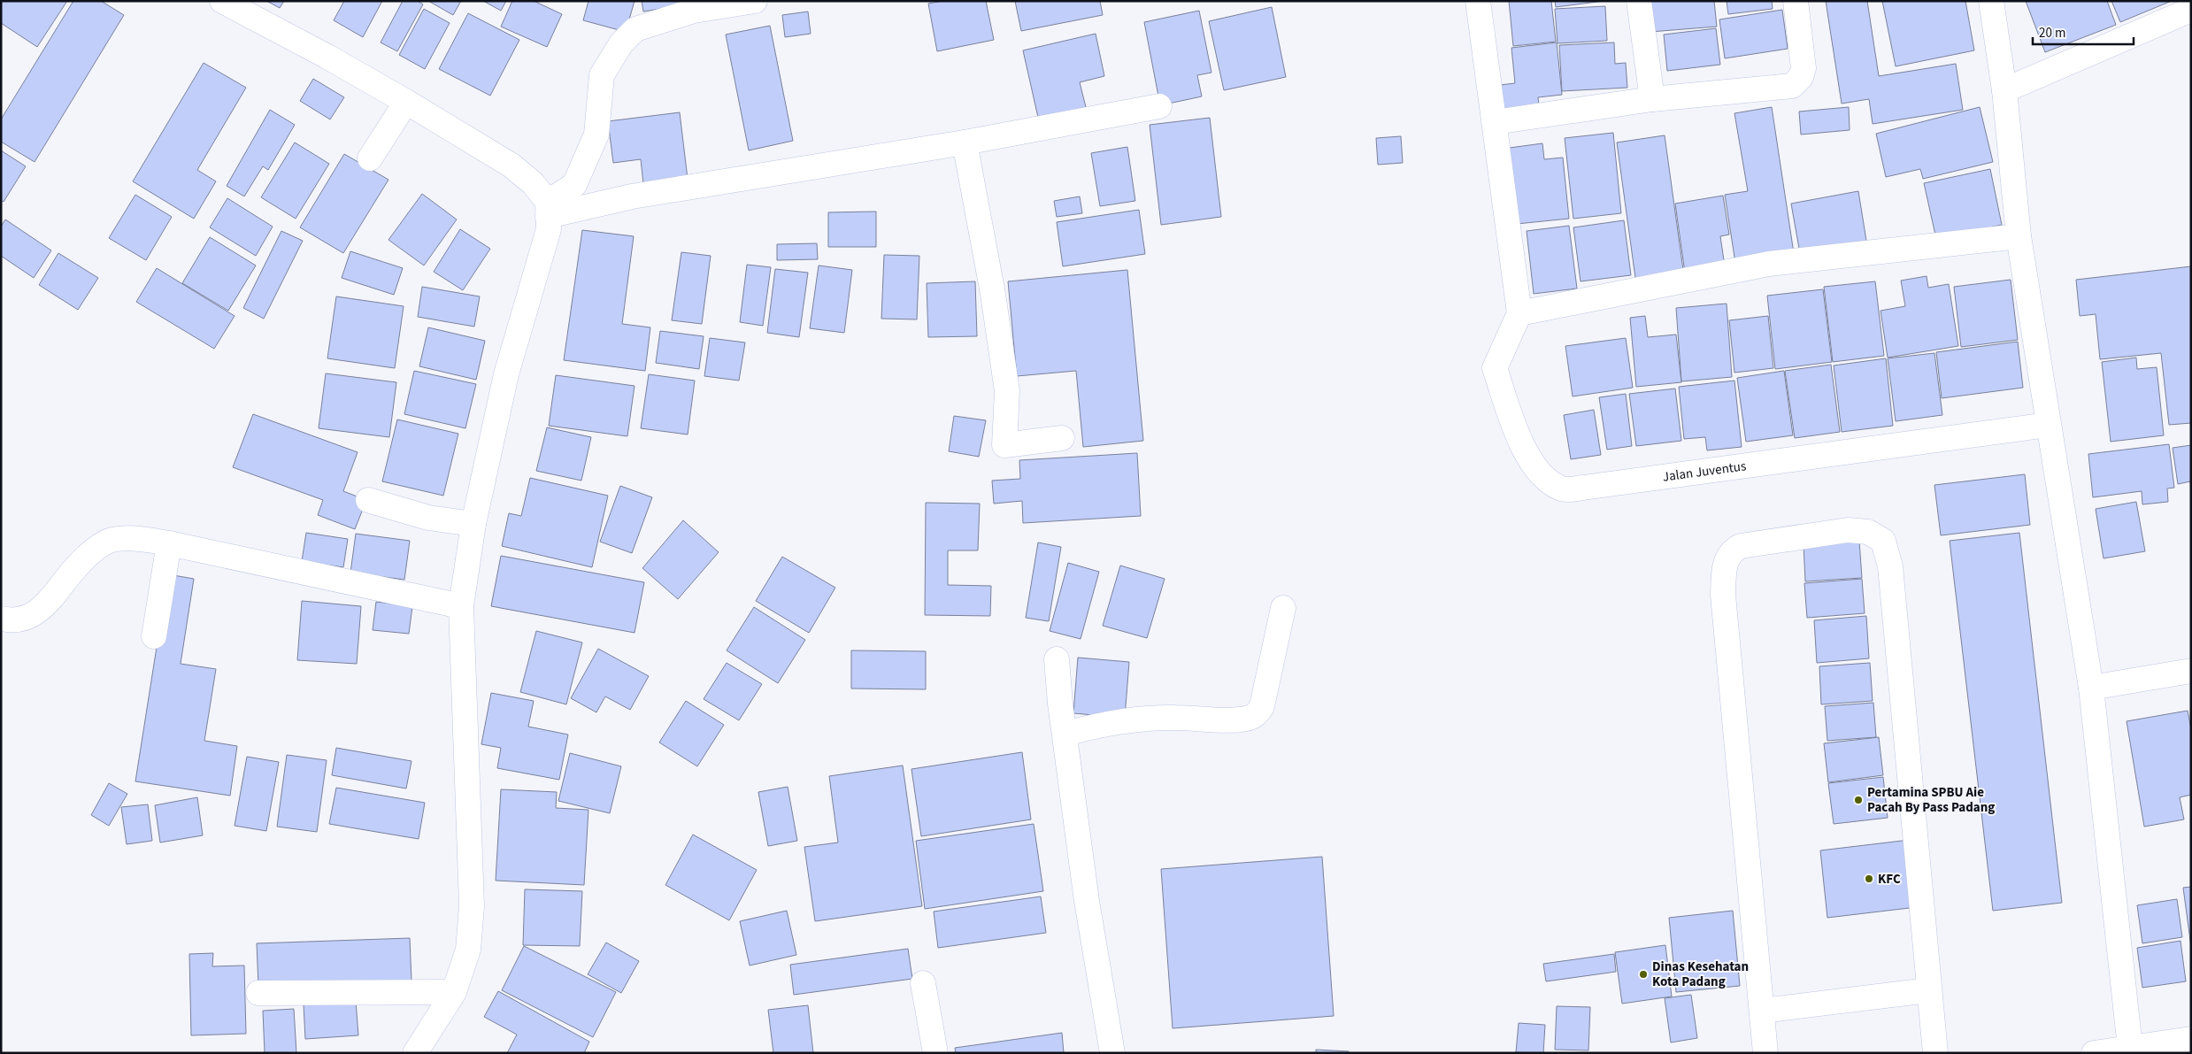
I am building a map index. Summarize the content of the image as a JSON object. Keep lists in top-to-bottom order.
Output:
{
  "streets": {
    "main road": ["Jalan Juventus"]
  },
  "places": ["Pertamina SPBU Aie Pacah By Pass Padang", "KFC", "Dinas Kesehatan Kota Padang"],
  "scale_bar": "20 m"
}
